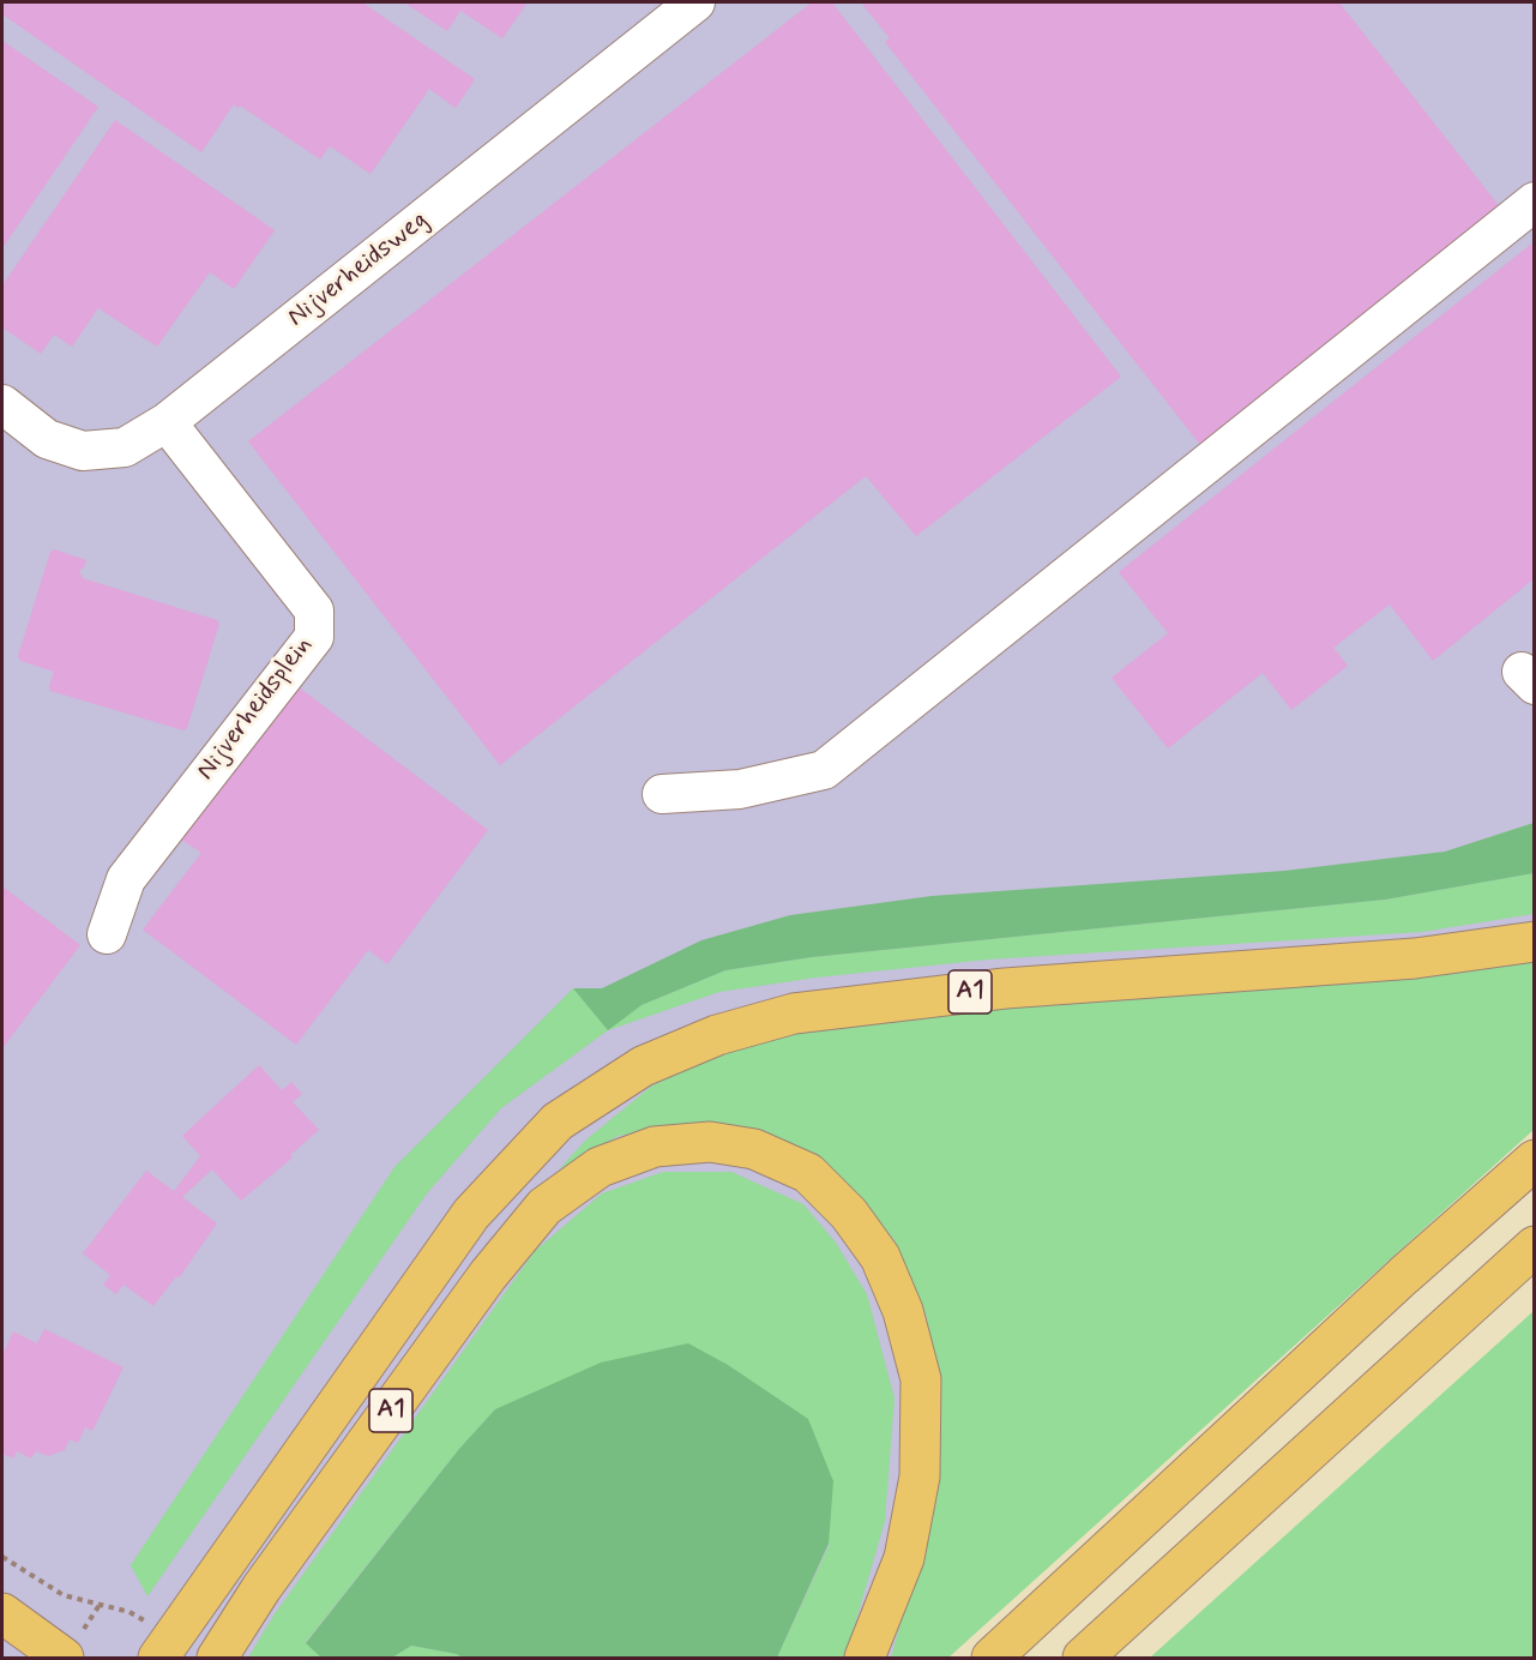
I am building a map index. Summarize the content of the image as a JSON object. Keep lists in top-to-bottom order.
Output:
{
  "streets": {
    "main road": ["A1"],
    "street": ["Nijverheidsweg", "Nijverheidsplein"]
  },
  "crossings": [
    ["Nijverheidsweg", "Nijverheidsplein"]
  ]
}
